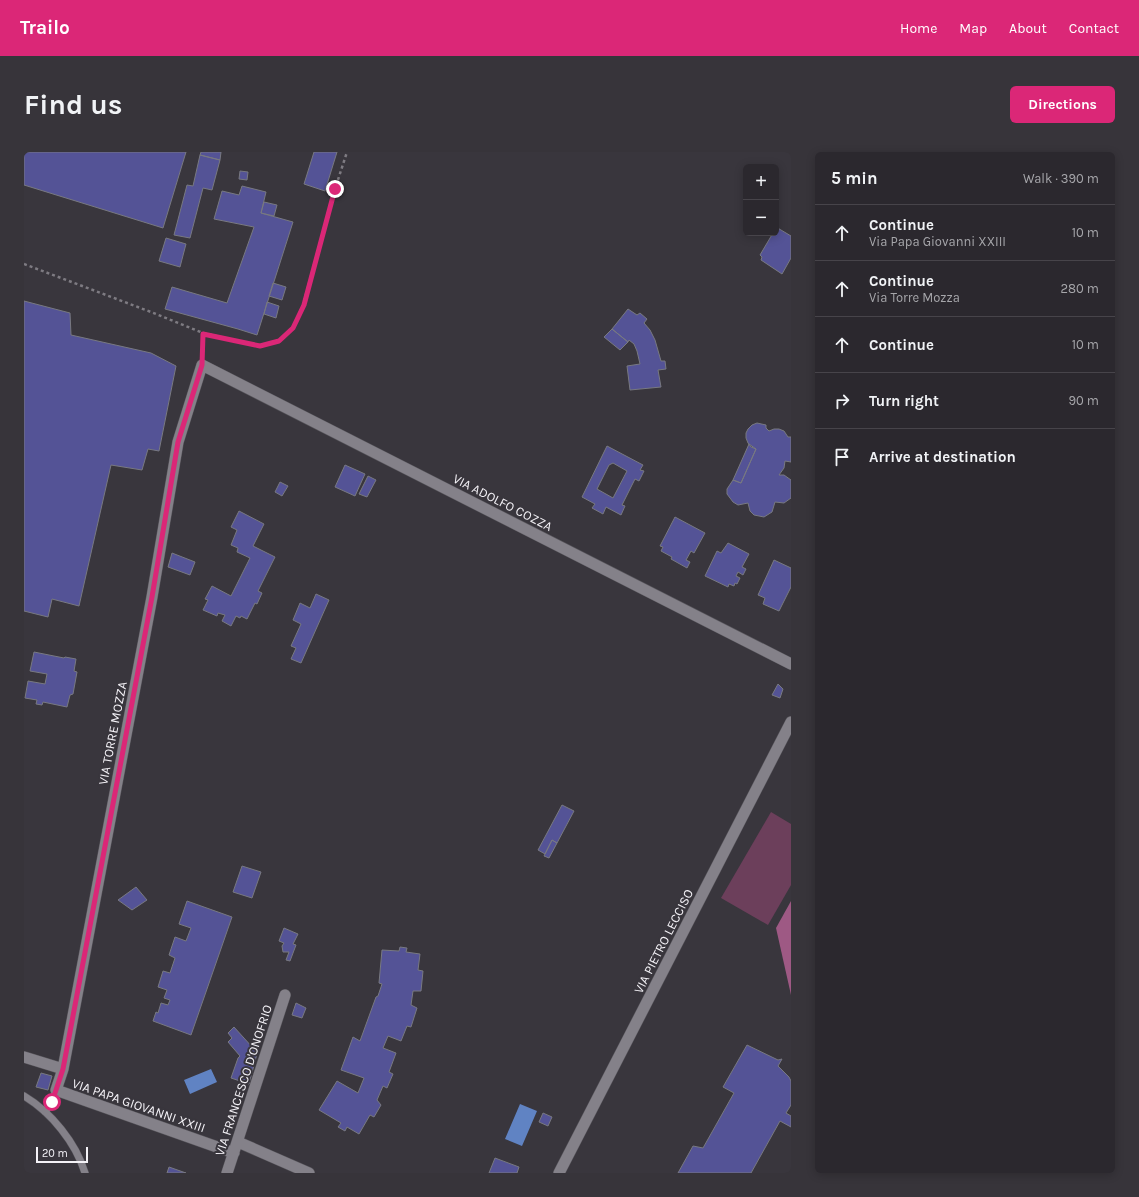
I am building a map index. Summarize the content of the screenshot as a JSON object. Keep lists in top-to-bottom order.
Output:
{
  "streets": {
    "street": [
      "VIA ADOLFO COZZA",
      "VIA TORRE MOZZA",
      "VIA PIETRO LECCISO",
      "VIA FRANCESCO D'ONOFRIO",
      "VIA PAPA GIOVANNI XXIII"
    ]
  },
  "crossings": [
    ["VIA ADOLFO COZZA", "VIA TORRE MOZZA"],
    ["VIA TORRE MOZZA", "VIA PAPA GIOVANNI XXIII"],
    ["VIA FRANCESCO D'ONOFRIO", "VIA PAPA GIOVANNI XXIII"]
  ],
  "scale_bar": "20 m",
  "page": {
    "header": "Trailo",
    "nav": [
      "Home",
      "Map",
      "About",
      "Contact"
    ],
    "buttons": "Directions",
    "title": "Find us",
    "heading": ["5 min", "Walk · 390 m"],
    "map_buttons": ["+", "−"],
    "list": [
      ["Continue", "Via Papa Giovanni XXIII", "10 m"],
      ["Continue", "Via Torre Mozza", "280 m"],
      ["Continue", "10 m"],
      ["Turn right", "90 m"],
      "Arrive at destination"
    ],
    "scale": "20 m"
  }
}
